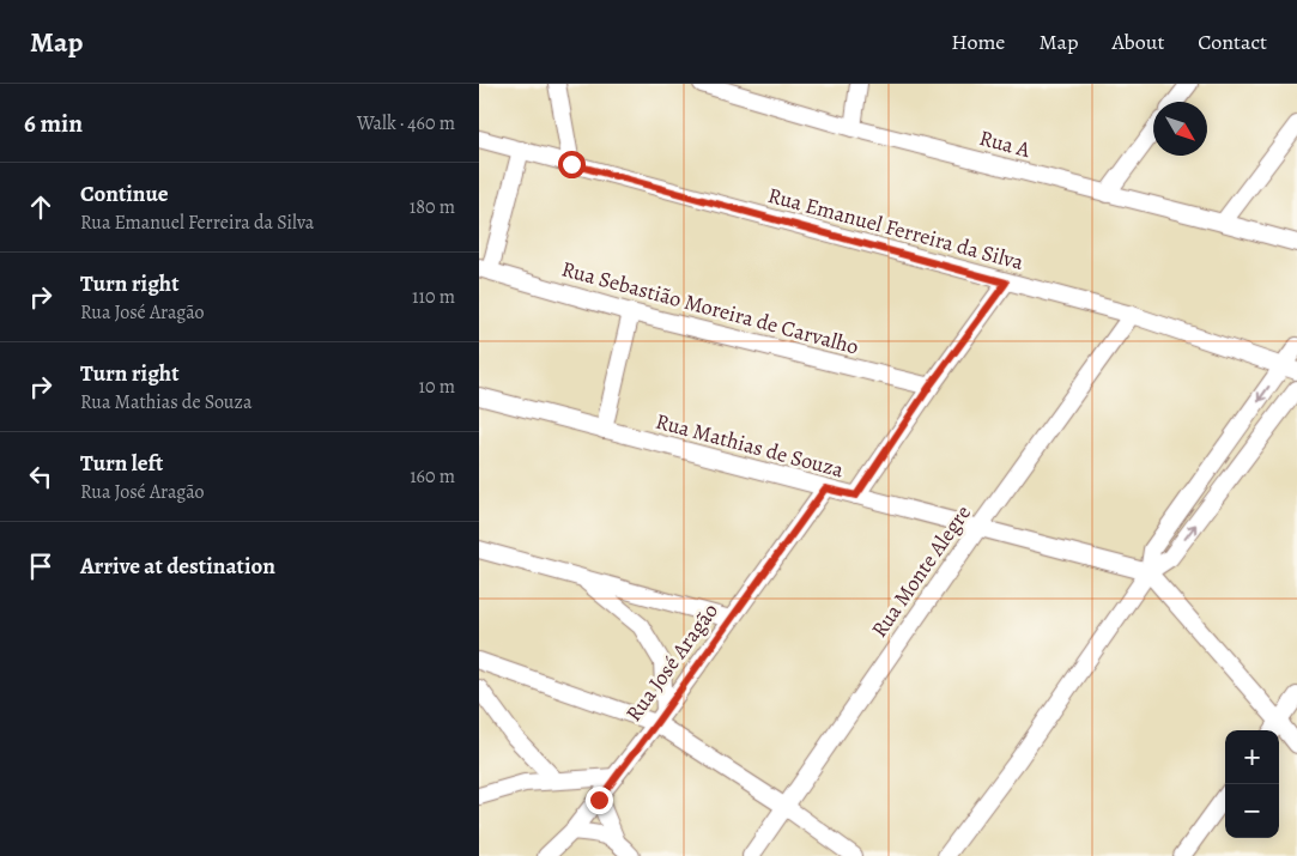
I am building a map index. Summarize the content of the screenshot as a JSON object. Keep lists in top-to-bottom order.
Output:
{
  "streets": {
    "street": [
      "Rua A",
      "Rua Emanuel Ferreira da Silva",
      "Rua Sebastião Moreira de Carvalho",
      "Rua Mathias de Souza",
      "Rua Monte Alegre",
      "Rua José Aragão"
    ]
  },
  "crossings": [
    ["Rua Emanuel Ferreira da Silva", "Rua Monte Alegre"],
    ["Rua Mathias de Souza", "Rua Monte Alegre"],
    ["Rua Mathias de Souza", "Rua José Aragão"]
  ],
  "north": "bottom right",
  "page": {
    "header": "Map",
    "nav": [
      "Home",
      "Map",
      "About",
      "Contact"
    ],
    "heading": ["6 min", "Walk · 460 m"],
    "list": [
      ["Continue", "Rua Emanuel Ferreira da Silva", "180 m"],
      ["Turn right", "Rua José Aragão", "110 m"],
      ["Turn right", "Rua Mathias de Souza", "10 m"],
      ["Turn left", "Rua José Aragão", "160 m"],
      "Arrive at destination"
    ],
    "map_buttons": ["+", "−"]
  }
}
